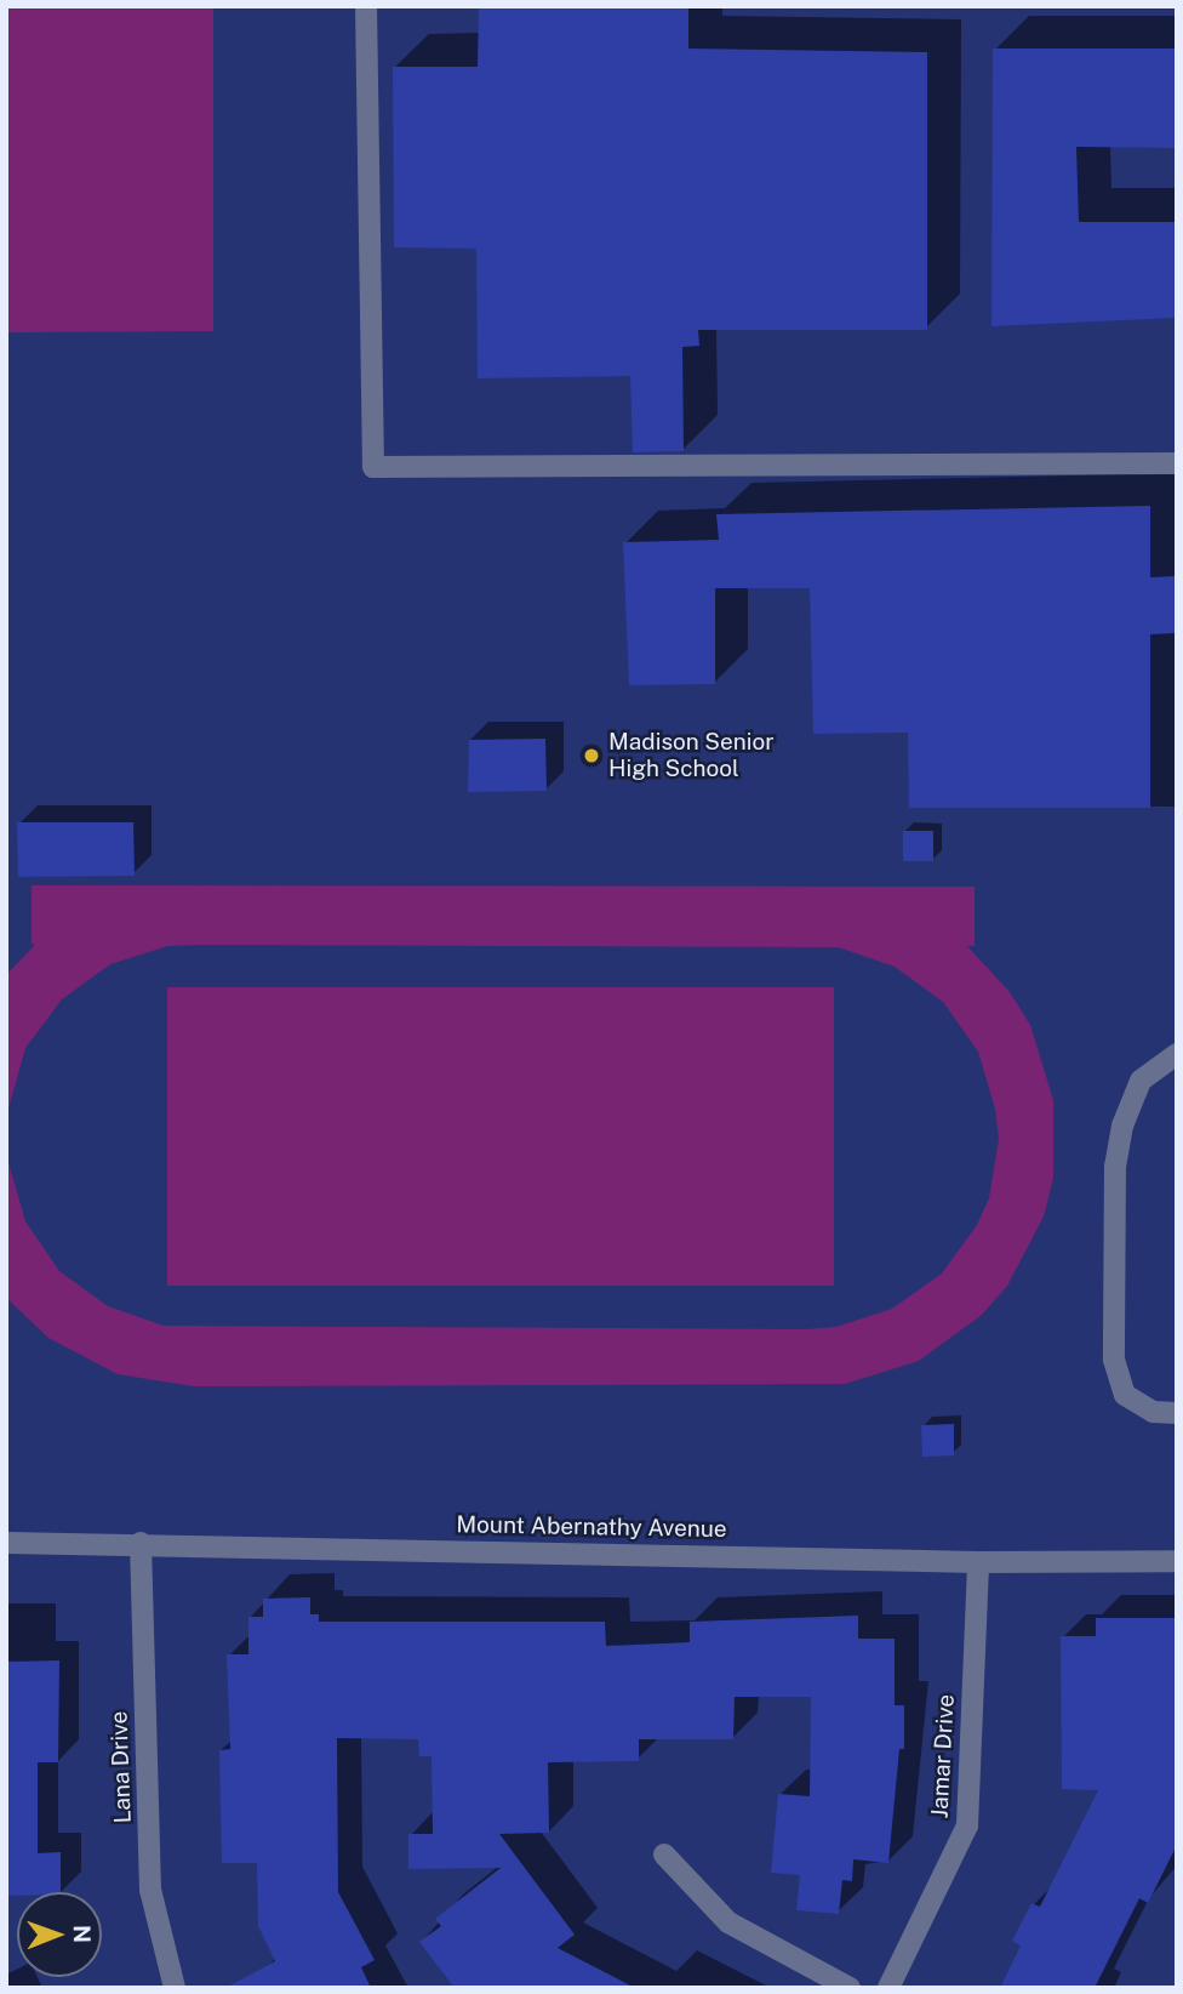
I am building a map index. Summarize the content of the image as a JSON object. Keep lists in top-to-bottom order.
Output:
{
  "streets": {
    "street": ["Mount Abernathy Avenue", "Jamar Drive", "Lana Drive"]
  },
  "crossings": [
    ["Mount Abernathy Avenue", "Jamar Drive"],
    ["Mount Abernathy Avenue", "Lana Drive"]
  ],
  "places": ["Madison Senior High School"],
  "north": "right"
}
